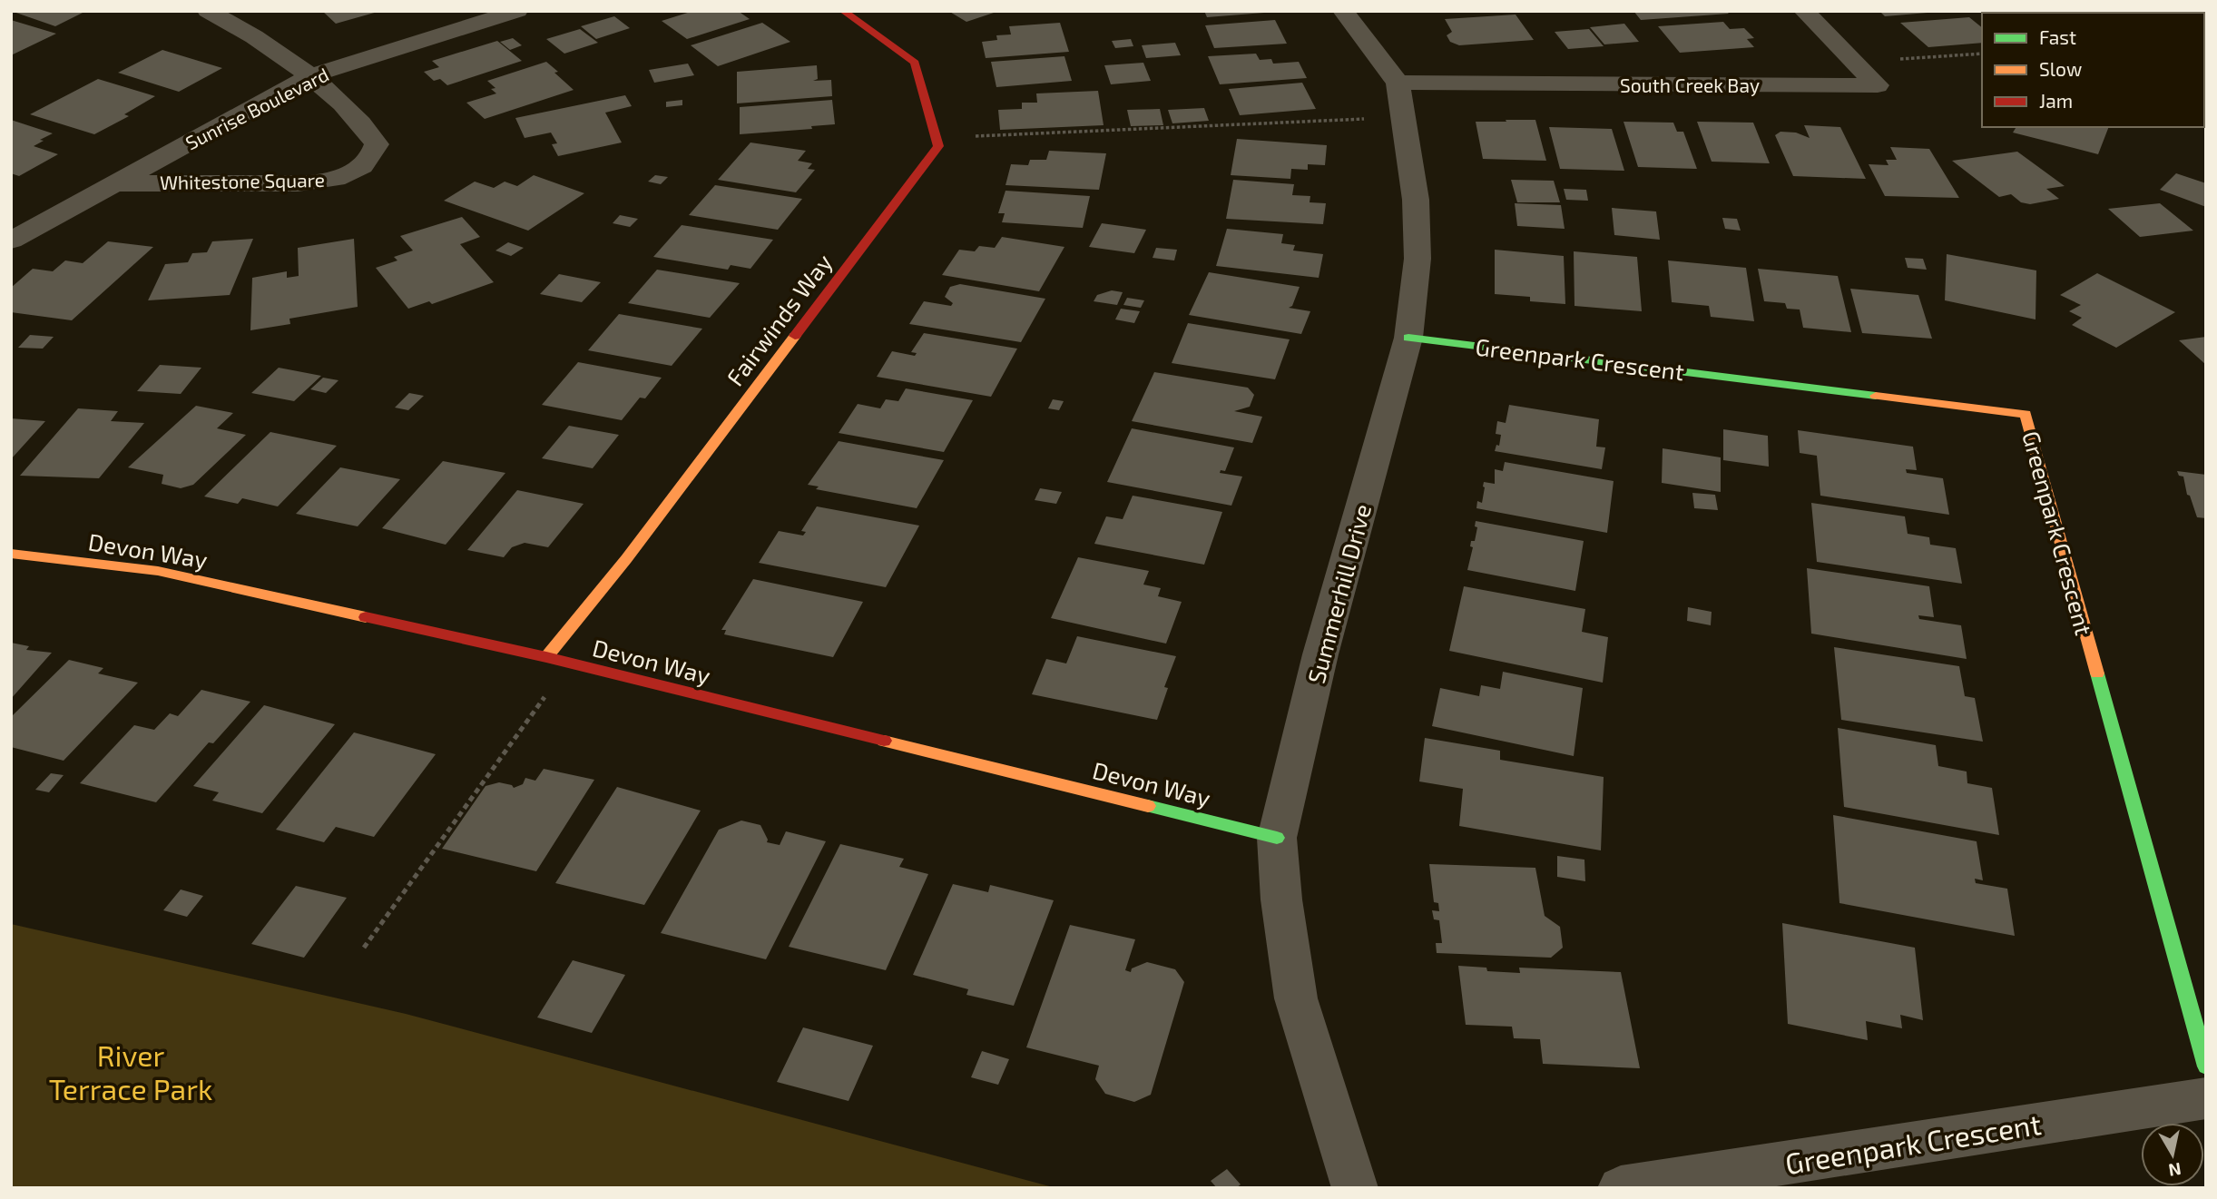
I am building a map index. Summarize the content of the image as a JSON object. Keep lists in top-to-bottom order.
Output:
{
  "streets": {
    "street": [
      "South Creek Bay",
      "Sunrise Boulevard",
      "Whitestone Square",
      "Fairwinds Way",
      "Greenpark Crescent",
      "Devon Way",
      "Summerhill Drive"
    ]
  },
  "crossings": [
    ["South Creek Bay", "Summerhill Drive"],
    ["Sunrise Boulevard", "Whitestone Square"],
    ["Fairwinds Way", "Devon Way"],
    ["Greenpark Crescent", "Summerhill Drive"],
    ["Devon Way", "Summerhill Drive"]
  ],
  "parks": ["River Terrace Park"],
  "legend": ["Fast", "Slow", "Jam"],
  "north": "bottom"
}
